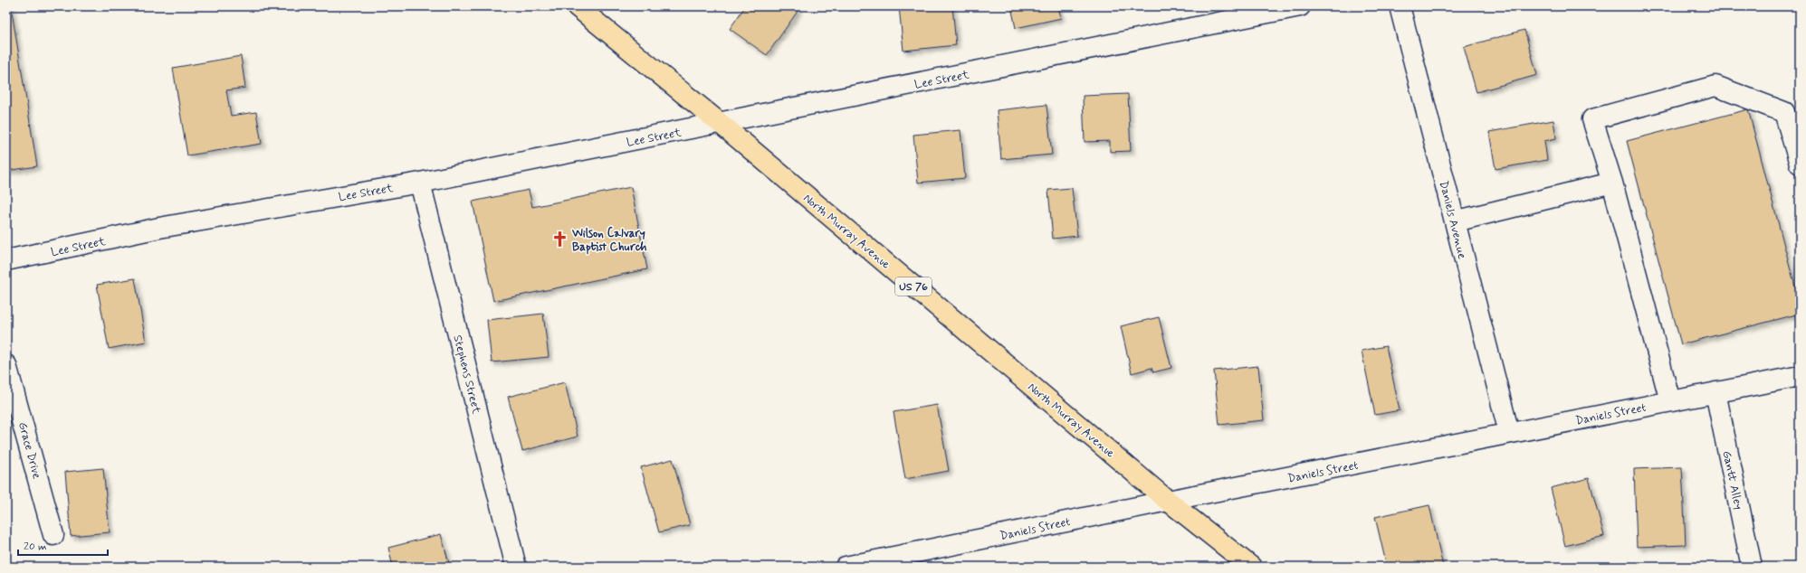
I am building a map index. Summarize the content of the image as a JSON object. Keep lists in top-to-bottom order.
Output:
{
  "streets": {
    "main road": ["North Murray Avenue", "US 76"],
    "street": [
      "Lee Street",
      "Daniels Avenue",
      "Stephens Street",
      "Daniels Street",
      "Grace Drive",
      "Gantt Alley"
    ]
  },
  "crossings": [
    ["Lee Street", "North Murray Avenue"],
    ["Lee Street", "Stephens Street"],
    ["Daniels Avenue", "Daniels Street"],
    ["North Murray Avenue", "Daniels Street"],
    ["Daniels Street", "Gantt Alley"]
  ],
  "places": {
    "church": ["Wilson Calvary Baptist Church"]
  },
  "scale_bar": "20 m"
}
